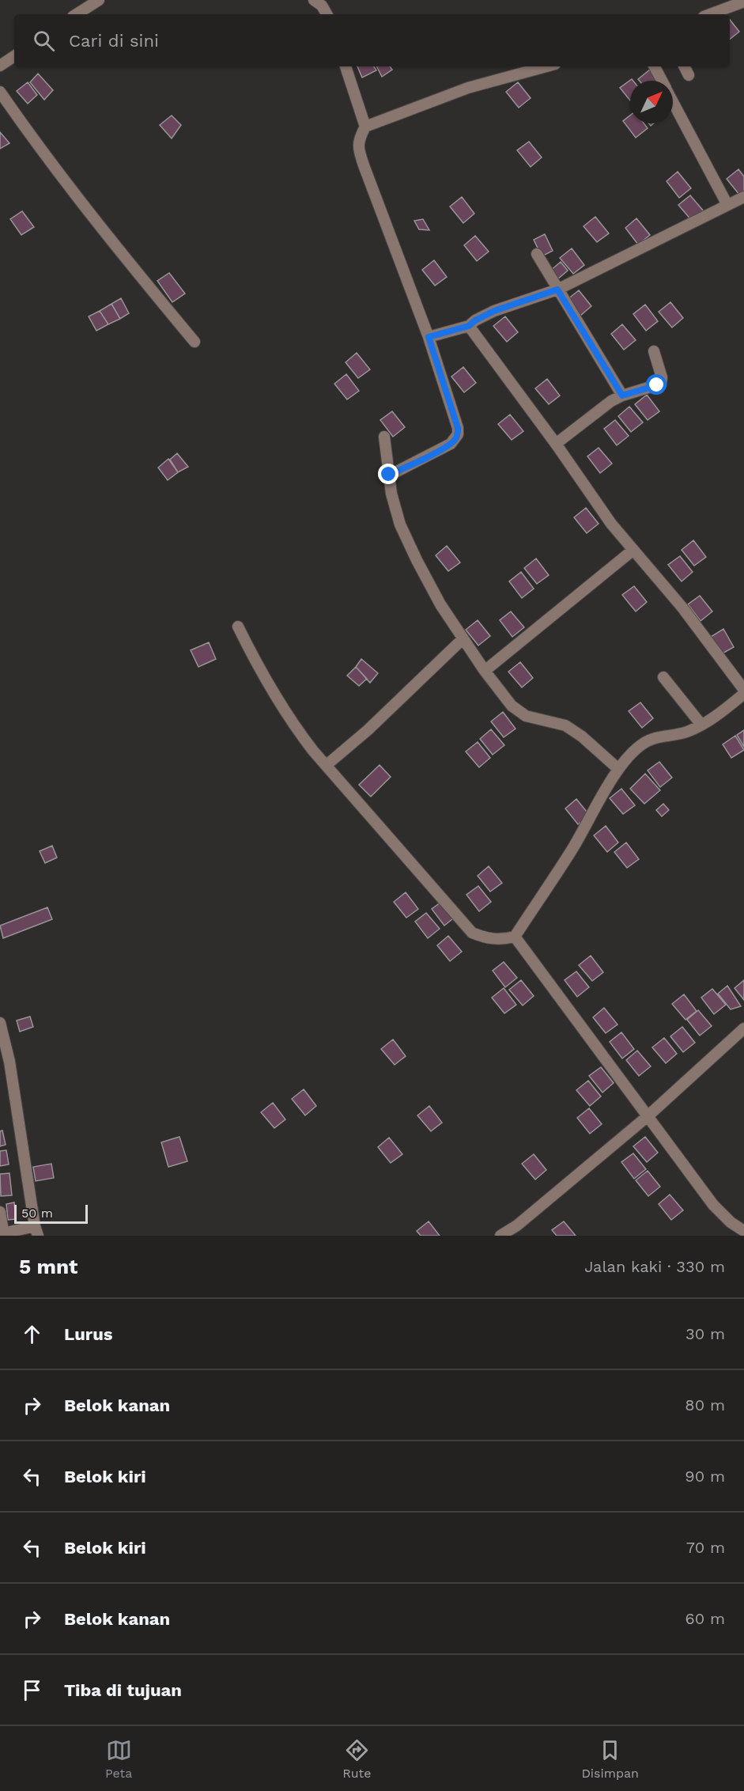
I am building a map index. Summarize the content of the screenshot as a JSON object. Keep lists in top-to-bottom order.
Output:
{
  "scale_bar": "50 m",
  "north": "top right",
  "page": {
    "search": "Cari di sini",
    "scale": "50 m",
    "heading": ["5 mnt", "Jalan kaki · 330 m"],
    "list": [
      ["Lurus", "30 m"],
      ["Belok kanan", "80 m"],
      ["Belok kiri", "90 m"],
      ["Belok kiri", "70 m"],
      ["Belok kanan", "60 m"],
      "Tiba di tujuan"
    ],
    "nav": ["Peta", "Rute", "Disimpan"]
  }
}
